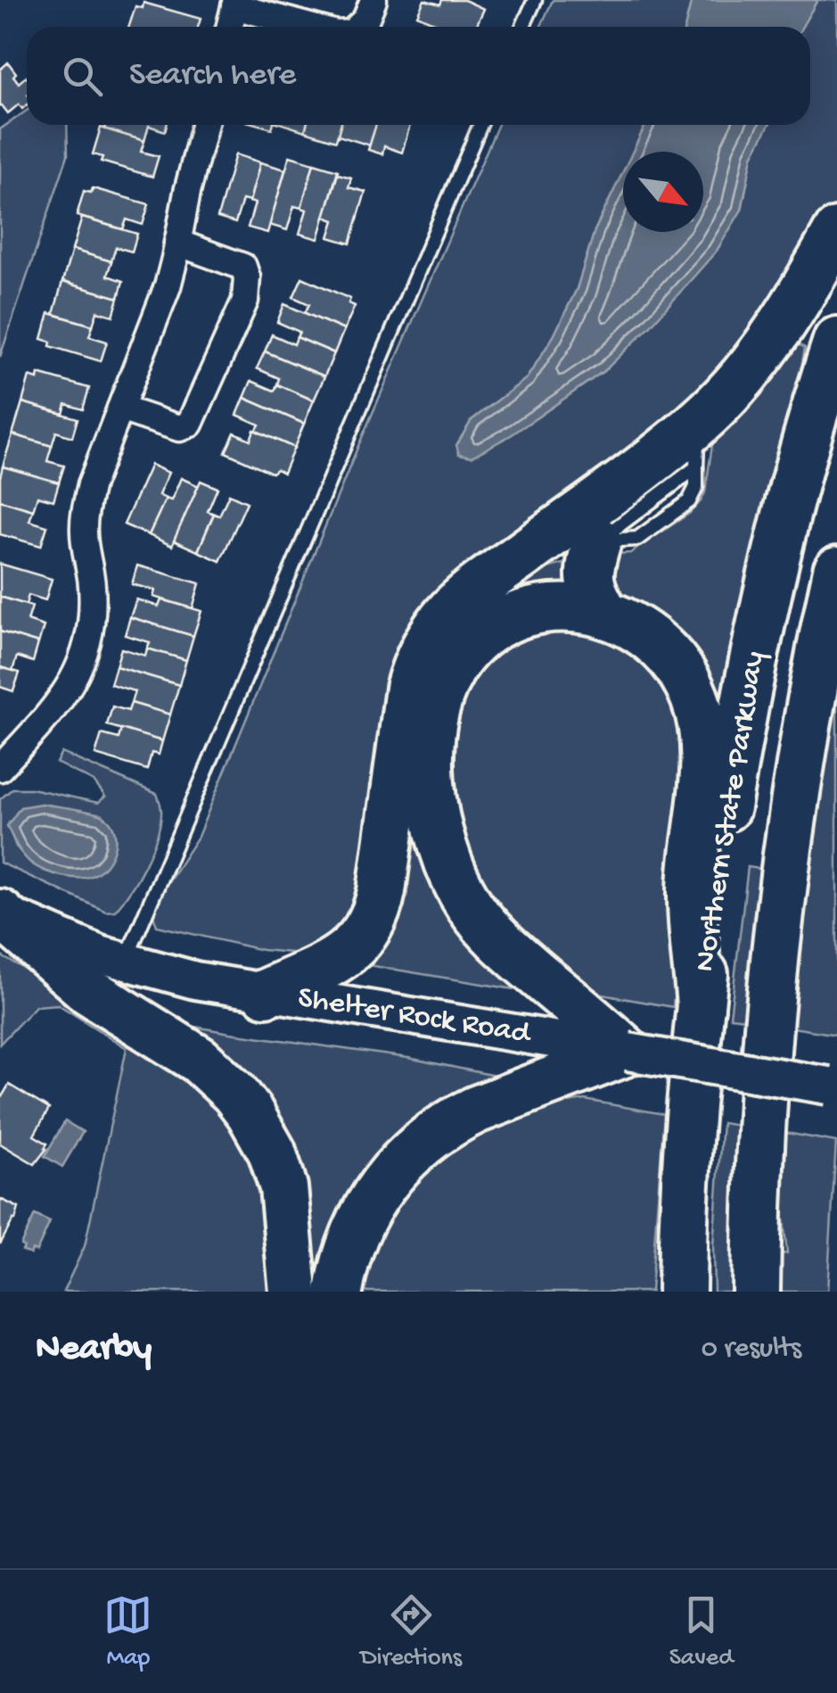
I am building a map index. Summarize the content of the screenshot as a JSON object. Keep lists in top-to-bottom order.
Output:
{
  "streets": {
    "highway": ["Northern State Parkway"],
    "main road": ["Shelter Rock Road"]
  },
  "north": "bottom right",
  "page": {
    "search": "Search here",
    "heading": ["Nearby", "0 results"],
    "nav": ["Map", "Directions", "Saved"]
  }
}
